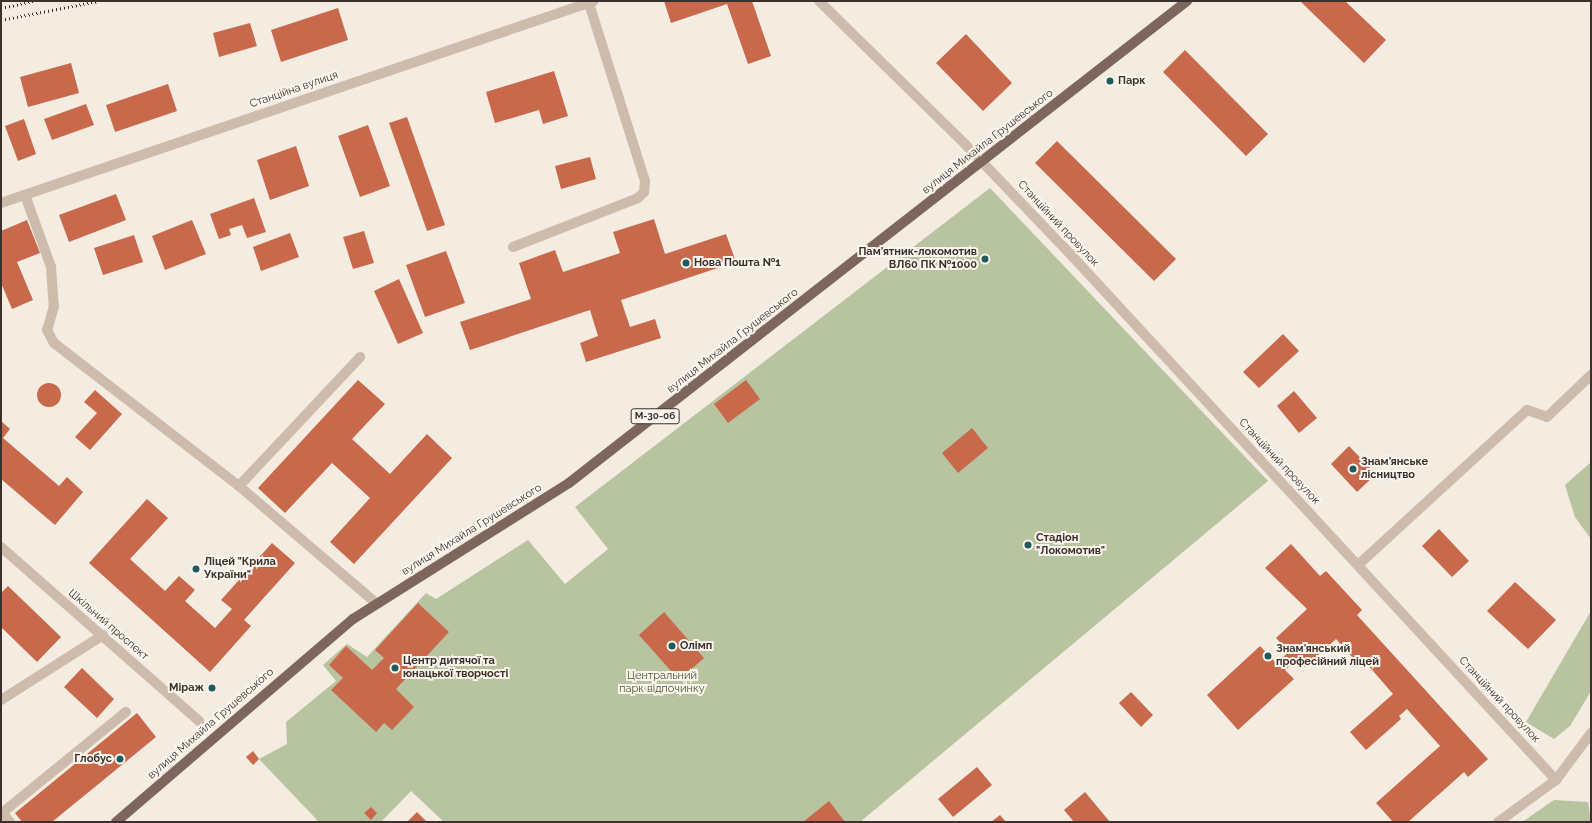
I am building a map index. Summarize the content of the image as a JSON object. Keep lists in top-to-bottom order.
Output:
{
  "streets": {
    "main road": ["вулиця Михайла Грушевського", "М-30-06"],
    "street": ["Станційна вулиця", "Станційний провулок", "Шкільний проспект"]
  },
  "crossings": [
    ["вулиця Михайла Грушевського", "Станційний провулок"]
  ],
  "parks": ["Центральний парк відпочинку"],
  "places": [
    "Парк",
    "Пам'ятник-локомотив ВЛ60 ПК №1000",
    "Нова Пошта №1",
    "Знам'янське лісництво",
    "Стадіон \"Локомотив\"",
    "Ліцей \"Крила України\"",
    "Олімп",
    "Знам'янський професійний ліцей",
    "Центр дитячої та юнацької творчості",
    "Міраж",
    "Глобус"
  ]
}
